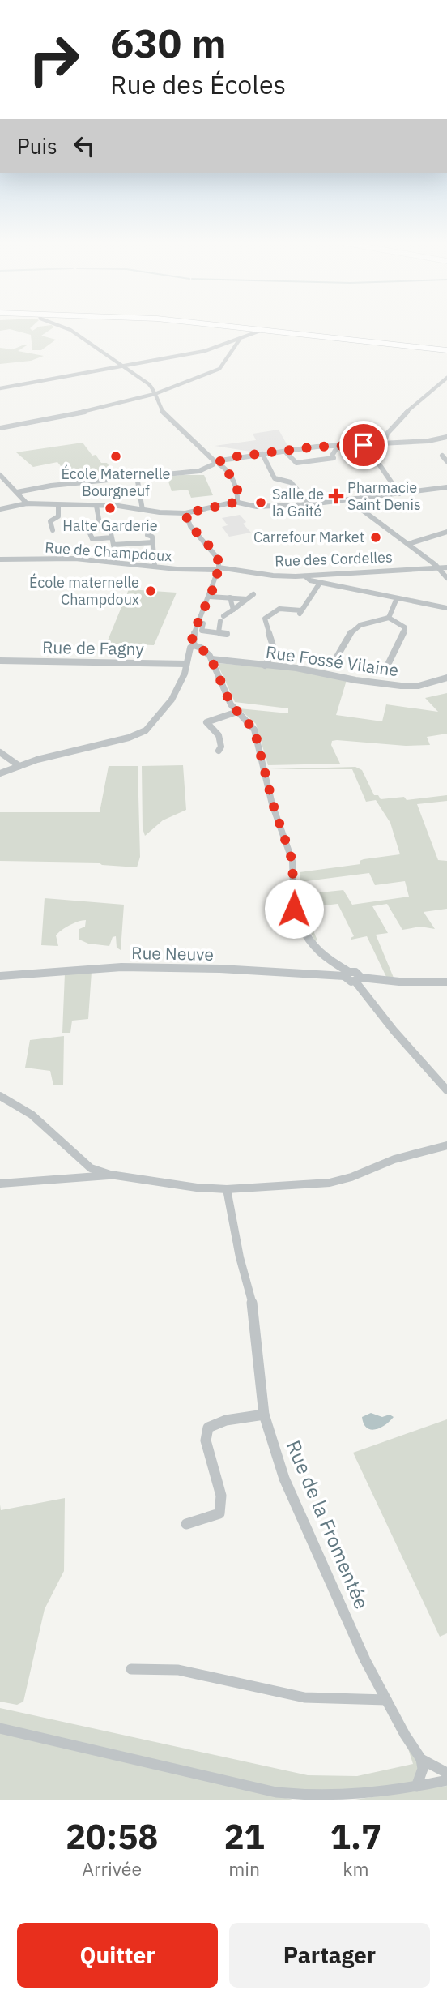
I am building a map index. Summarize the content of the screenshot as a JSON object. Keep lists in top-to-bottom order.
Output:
{
  "streets": {
    "street": [
      "Rue de Champdoux",
      "Rue des Cordelles",
      "Rue de Fagny",
      "Rue Fossé Vilaine",
      "Rue Neuve",
      "Rue de la Fromentée"
    ]
  },
  "crossings": [
    ["Rue de Champdoux", "Rue des Cordelles"]
  ],
  "places": {
    "other": [
      "École Maternelle Bourgneuf",
      "Salle de la Gaité",
      "Halte Garderie",
      "Carrefour Market",
      "École maternelle Champdoux"
    ],
    "health": ["Pharmacie Saint Denis"]
  },
  "page": {
    "turn": ["630 m", "Rue des Écoles"],
    "then": "Puis",
    "eta": [
      "20:58",
      "Arrivée",
      "21",
      "min",
      "1.7",
      "km"
    ],
    "buttons": ["Quitter", "Partager"]
  }
}
